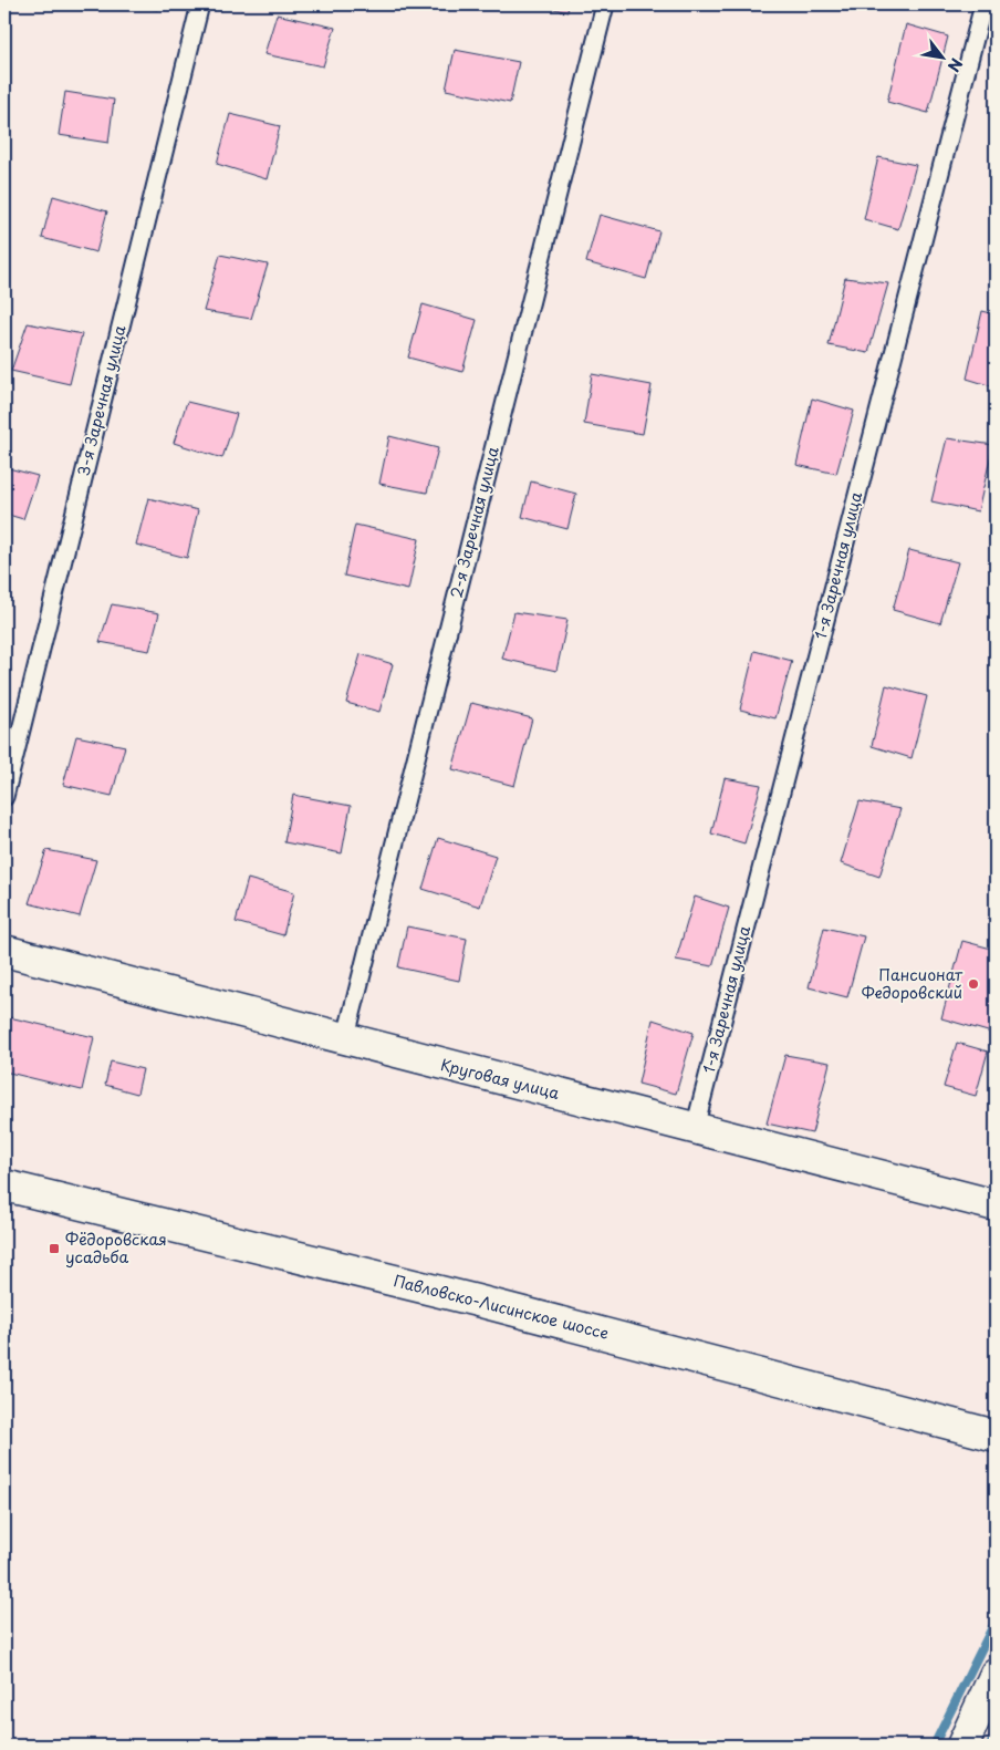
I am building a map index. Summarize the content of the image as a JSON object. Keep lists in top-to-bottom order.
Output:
{
  "streets": {
    "street": ["Круговая улица", "Павловско-Лисинское шоссе"],
    "lane": ["3-я Заречная улица", "2-я Заречная улица", "1-я Заречная улица"]
  },
  "crossings": [
    ["2-я Заречная улица", "Круговая улица"],
    ["1-я Заречная улица", "Круговая улица"]
  ],
  "places": {
    "other": ["Пансионат Федоровский"],
    "transit": ["Фёдоровская усадьба"]
  },
  "north": "bottom right"
}
